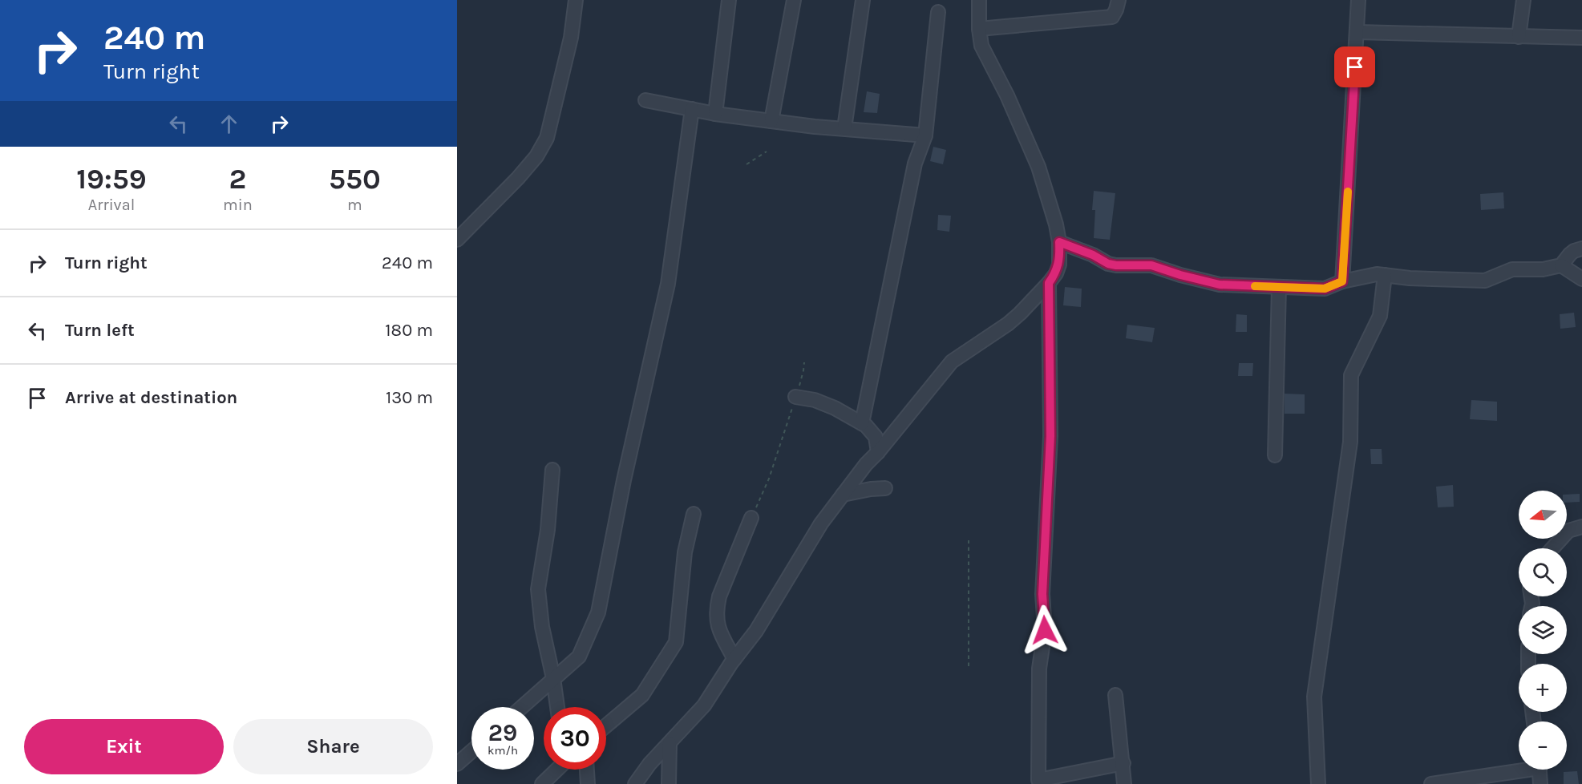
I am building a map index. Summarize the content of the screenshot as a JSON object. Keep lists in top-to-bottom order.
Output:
{
  "north": "left",
  "page": {
    "turn": ["240 m", "Turn right"],
    "eta": [
      "19:59",
      "Arrival",
      "2",
      "min",
      "550",
      "m"
    ],
    "list": [
      {
        "name": "Turn right",
        "value": "240 m"
      },
      {
        "name": "Turn left",
        "value": "180 m"
      },
      {
        "name": "Arrive at destination",
        "value": "130 m"
      }
    ],
    "map_buttons": ["+", "−"],
    "speed": "29 km/h",
    "limit": "30",
    "buttons": ["Exit", "Share"]
  }
}
